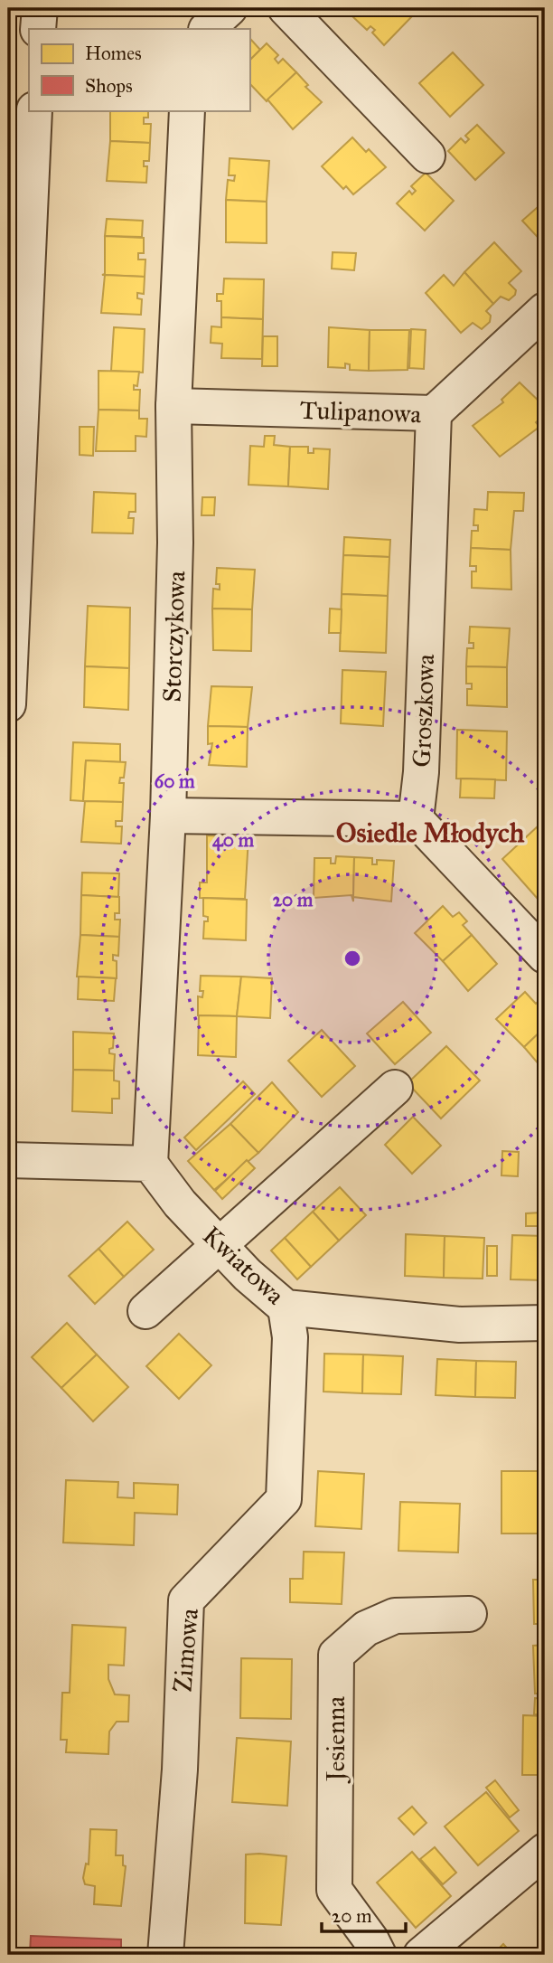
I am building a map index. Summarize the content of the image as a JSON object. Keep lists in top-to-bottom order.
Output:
{
  "streets": {
    "street": [
      "Tulipanowa",
      "Storczykowa",
      "Groszkowa",
      "Kwiatowa",
      "Zimowa",
      "Jesienna"
    ]
  },
  "crossings": [
    ["Tulipanowa", "Storczykowa"],
    ["Tulipanowa", "Groszkowa"],
    ["Storczykowa", "Kwiatowa"],
    ["Kwiatowa", "Zimowa"]
  ],
  "districts": ["Osiedle Młodych"],
  "legend": ["Homes", "Shops"],
  "scale_bar": "20 m",
  "rings": ["60 m", "40 m", "20 m"]
}
